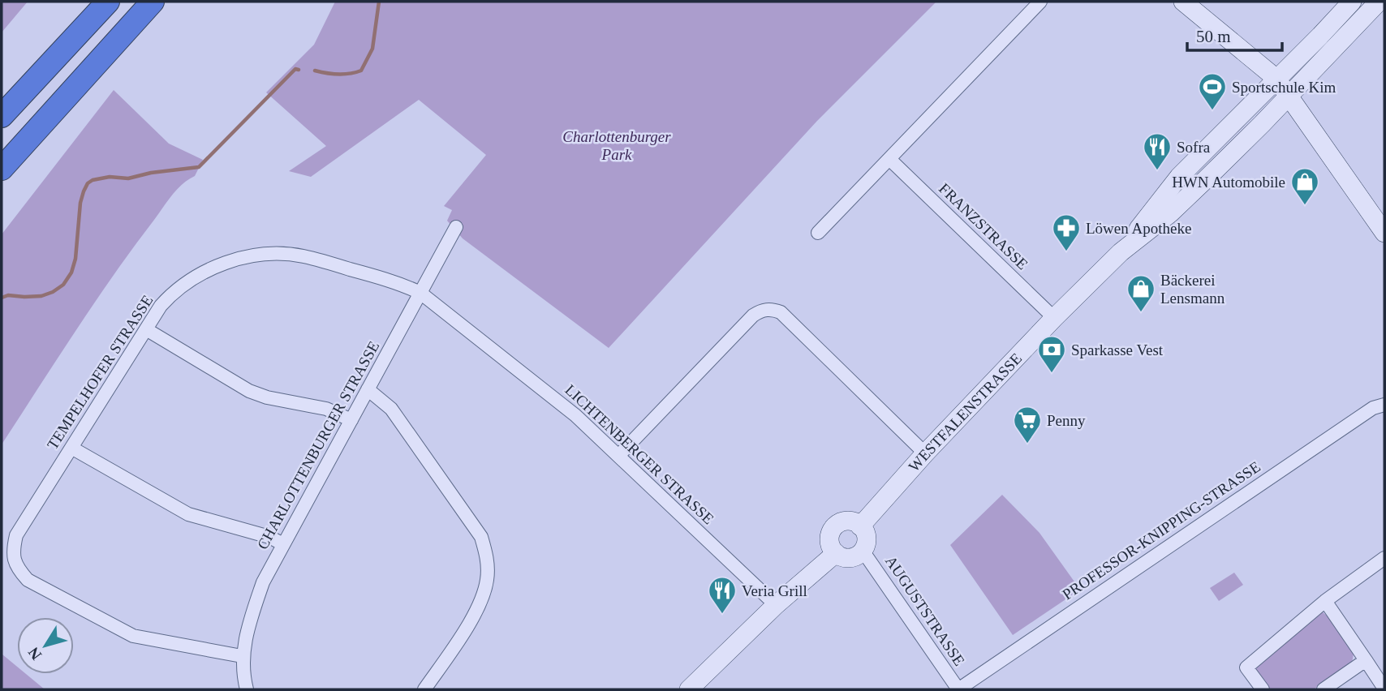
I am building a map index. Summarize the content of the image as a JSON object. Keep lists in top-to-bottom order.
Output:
{
  "streets": {
    "main road": ["WESTFALENSTRASSE"],
    "street": [
      "FRANZSTRASSE",
      "TEMPELHOFER STRASSE",
      "CHARLOTTENBURGER STRASSE",
      "LICHTENBERGER STRASSE",
      "PROFESSOR-KNIPPING-STRASSE",
      "AUGUSTSTRASSE"
    ]
  },
  "crossings": [
    ["FRANZSTRASSE", "WESTFALENSTRASSE"],
    ["TEMPELHOFER STRASSE", "CHARLOTTENBURGER STRASSE"],
    ["TEMPELHOFER STRASSE", "LICHTENBERGER STRASSE"],
    ["WESTFALENSTRASSE", "AUGUSTSTRASSE"],
    ["CHARLOTTENBURGER STRASSE", "LICHTENBERGER STRASSE"],
    ["PROFESSOR-KNIPPING-STRASSE", "AUGUSTSTRASSE"]
  ],
  "parks": ["Charlottenburger Park"],
  "places": {
    "sports": ["Sportschule Kim"],
    "restaurant": ["Sofra", "Veria Grill"],
    "shop": ["HWN Automobile", "Bäckerei Lensmann"],
    "pharmacy": ["Löwen Apotheke"],
    "bank": ["Sparkasse Vest"],
    "supermarket": ["Penny"]
  },
  "scale_bar": "50 m",
  "north": "bottom left"
}
